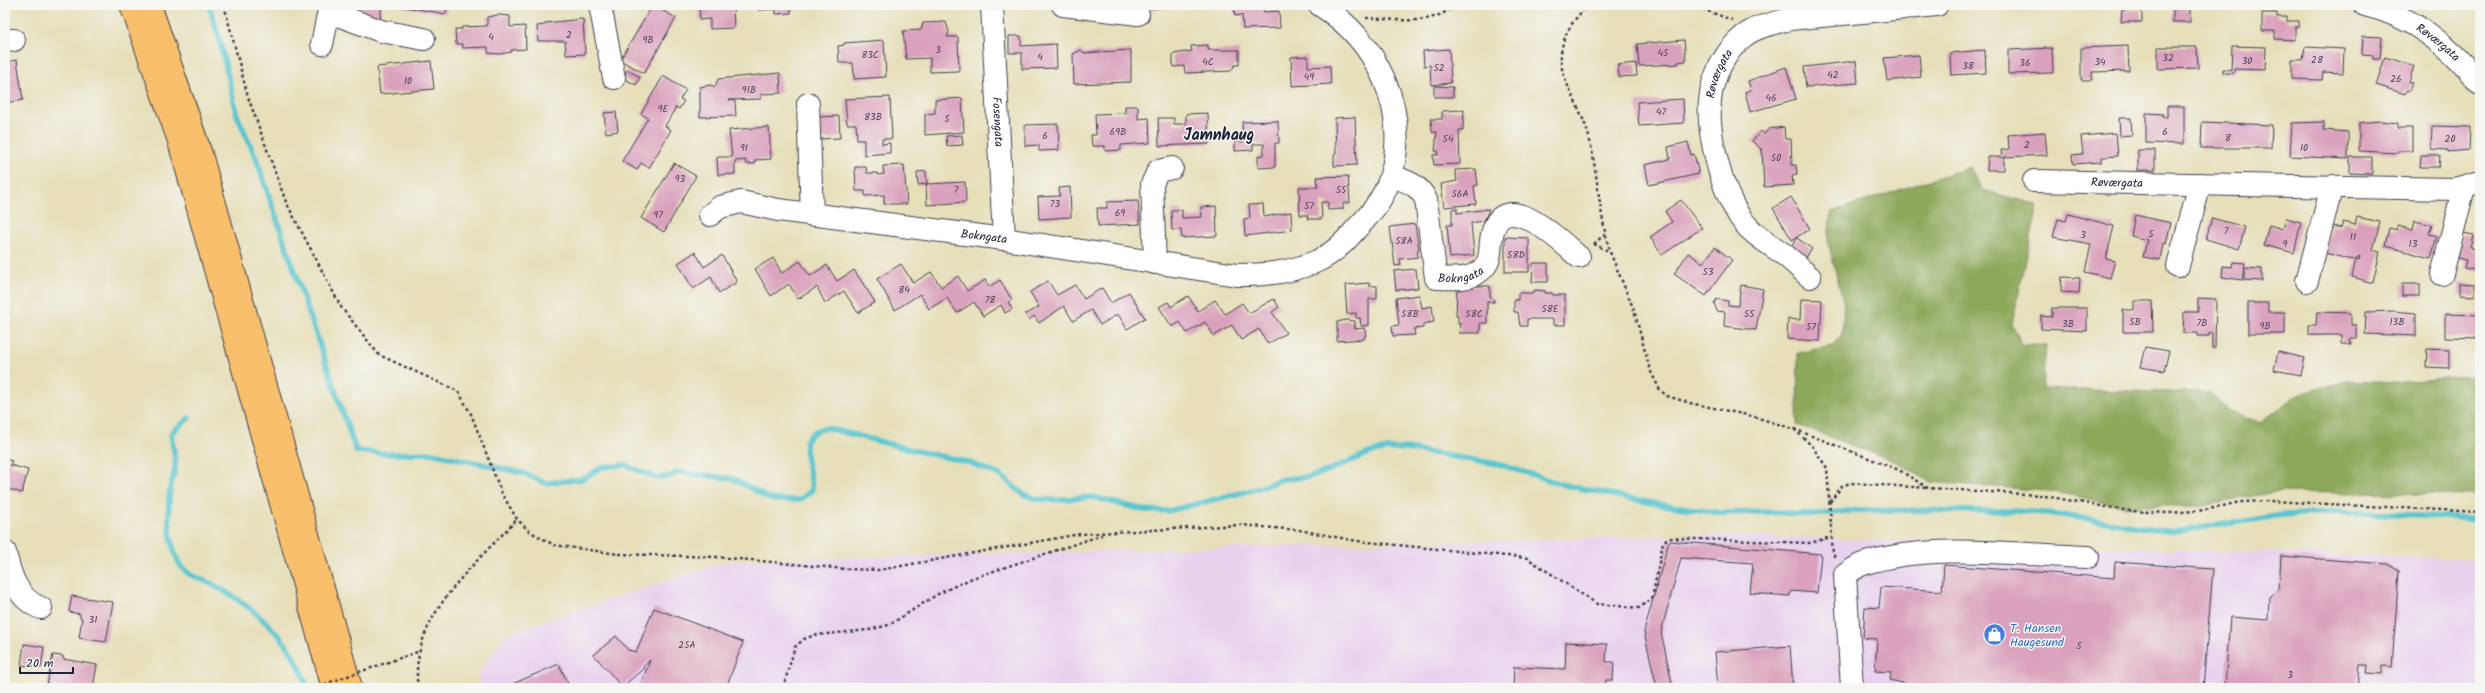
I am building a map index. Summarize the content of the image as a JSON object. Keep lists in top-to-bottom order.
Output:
{
  "streets": {
    "street": ["Røværgata", "Fosengata", "Bokngata"]
  },
  "crossings": [
    ["Fosengata", "Bokngata"]
  ],
  "districts": ["Jamnhaug"],
  "places": {
    "shop": ["T. Hansen Haugesund"]
  },
  "house_numbers": [
    "2",
    "4",
    "9B",
    "3",
    "45",
    "83C",
    "4",
    "32",
    "28",
    "30",
    "4C",
    "34",
    "36",
    "38",
    "52",
    "42",
    "49",
    "26",
    "10",
    "91B",
    "46",
    "9E",
    "47",
    "83B",
    "5",
    "69B",
    "6",
    "6",
    "8",
    "54",
    "20",
    "2",
    "91",
    "10",
    "50",
    "93",
    "7",
    "55",
    "56A",
    "73",
    "57",
    "69",
    "97",
    "7",
    "5",
    "3",
    "11",
    "58A",
    "9",
    "13",
    "58D",
    "53",
    "84",
    "78",
    "58E",
    "58B",
    "58C",
    "55",
    "5B",
    "13B",
    "7B",
    "3B",
    "9B",
    "57",
    "31",
    "25A",
    "5",
    "3"
  ],
  "scale_bar": "20 m"
}
